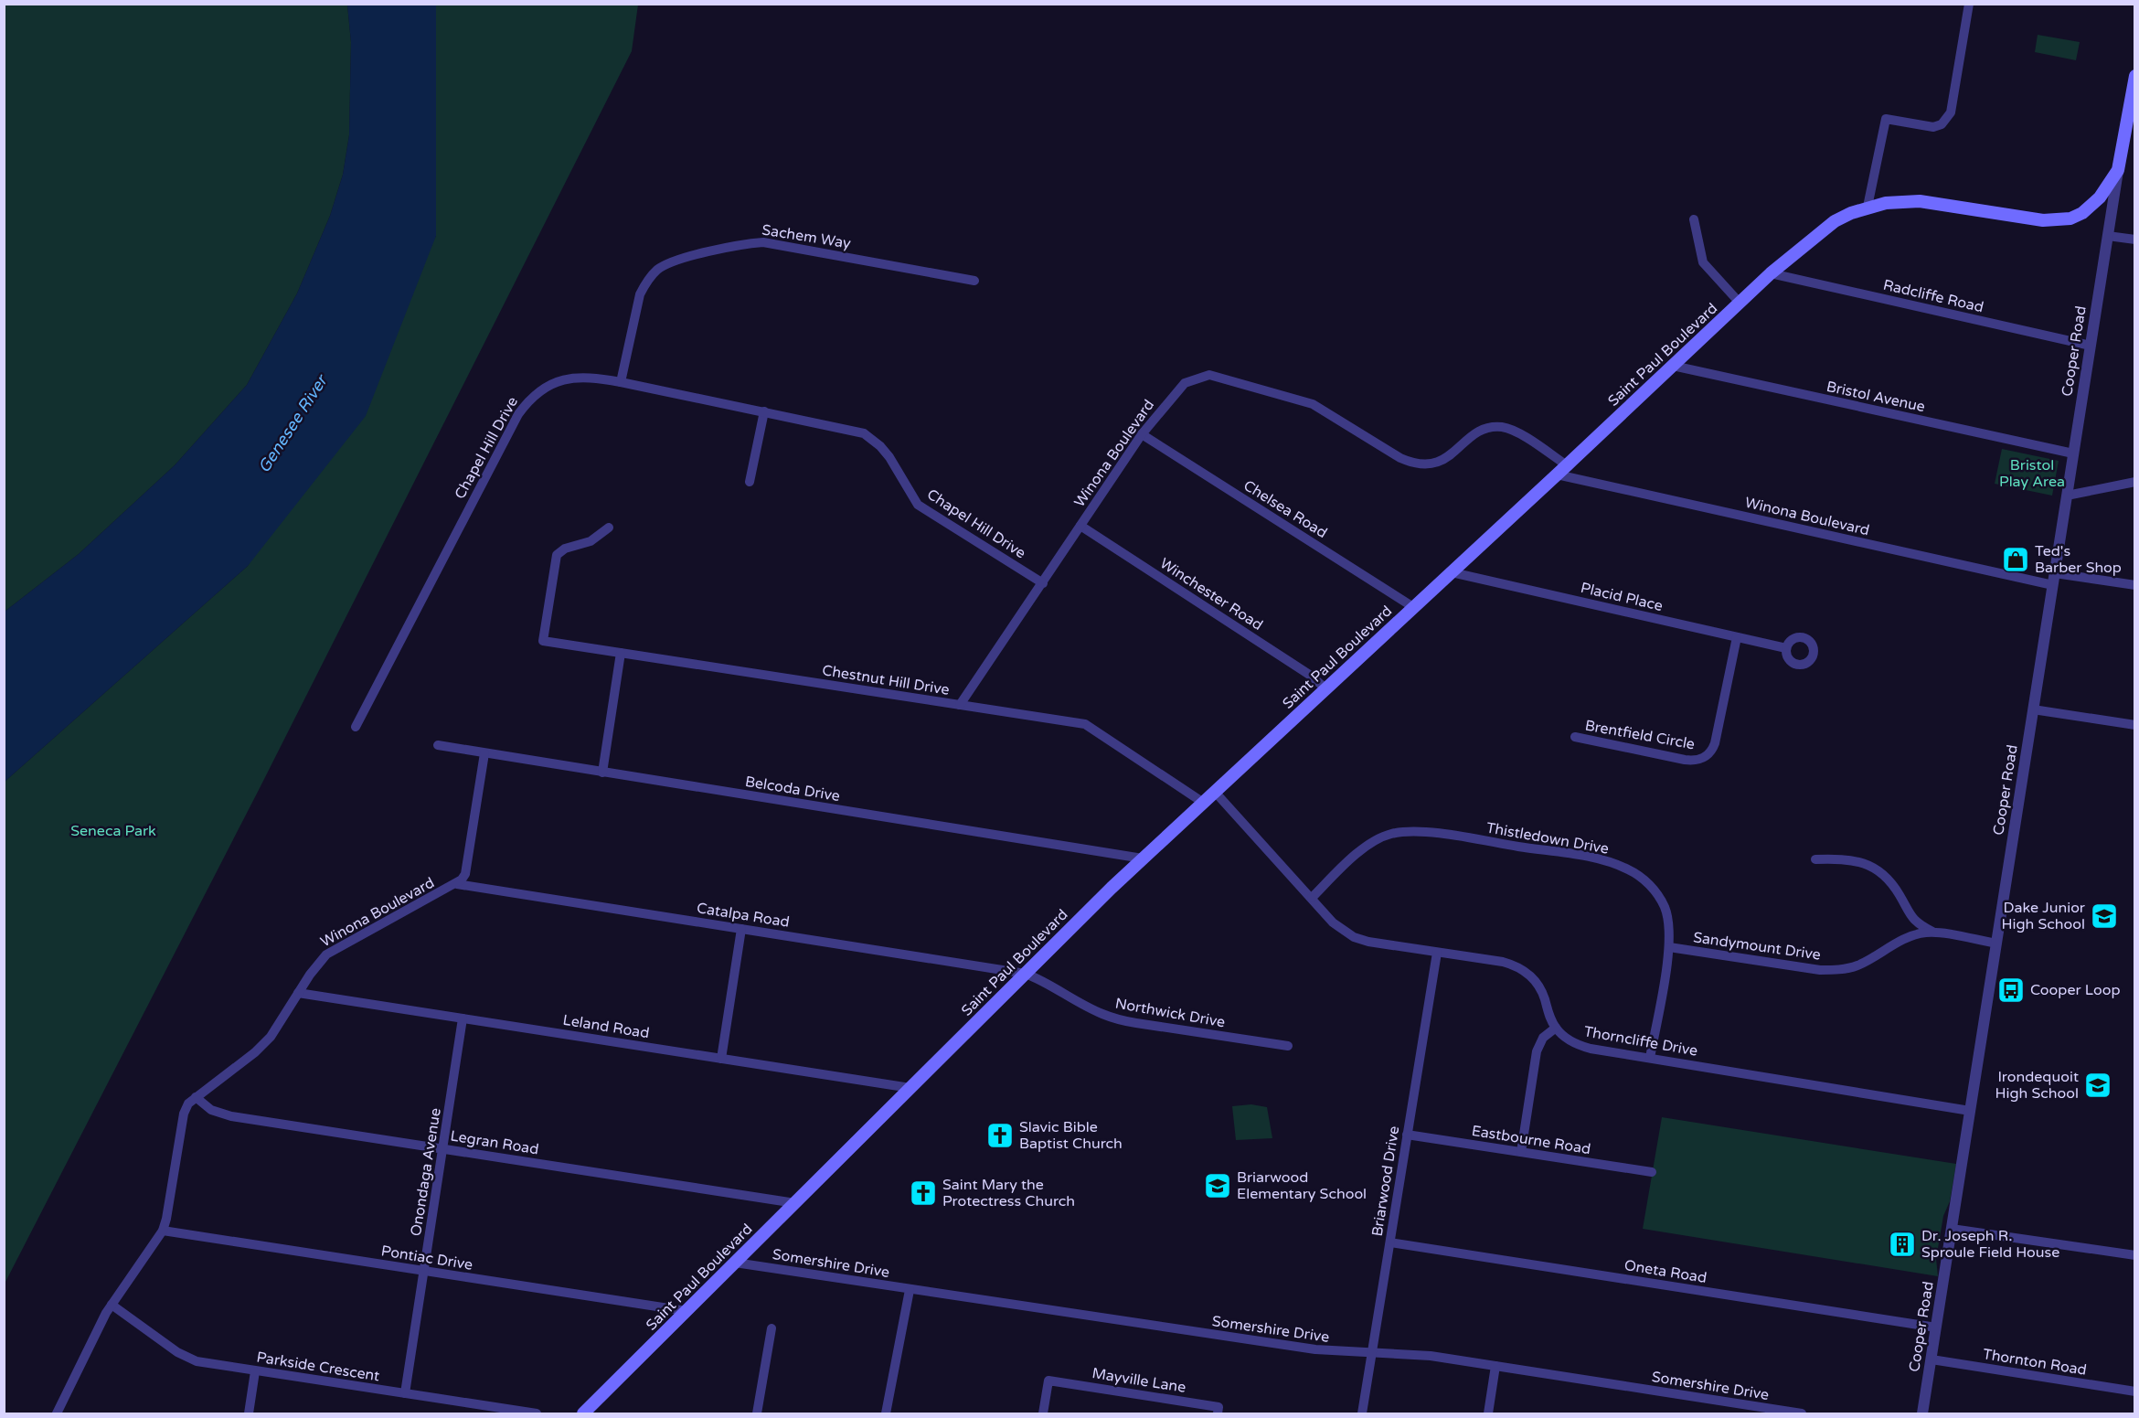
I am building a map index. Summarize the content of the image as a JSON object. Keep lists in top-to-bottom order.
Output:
{
  "streets": {
    "main road": ["Saint Paul Boulevard"],
    "street": [
      "Sachem Way",
      "Radcliffe Road",
      "Cooper Road",
      "Bristol Avenue",
      "Chapel Hill Drive",
      "Winona Boulevard",
      "Chelsea Road",
      "Winchester Road",
      "Placid Place",
      "Chestnut Hill Drive",
      "Brentfield Circle",
      "Belcoda Drive",
      "Thistledown Drive",
      "Catalpa Road",
      "Sandymount Drive",
      "Northwick Drive",
      "Leland Road",
      "Thorncliffe Drive",
      "Eastbourne Road",
      "Legran Road",
      "Onondaga Avenue",
      "Briarwood Drive",
      "Pontiac Drive",
      "Somershire Drive",
      "Oneta Road",
      "Thornton Road",
      "Parkside Crescent",
      "Mayville Lane"
    ]
  },
  "crossings": [
    ["Sachem Way", "Chapel Hill Drive"],
    ["Radcliffe Road", "Cooper Road"],
    ["Radcliffe Road", "Saint Paul Boulevard"],
    ["Cooper Road", "Saint Paul Boulevard"],
    ["Cooper Road", "Bristol Avenue"],
    ["Cooper Road", "Winona Boulevard"],
    ["Cooper Road", "Sandymount Drive"],
    ["Cooper Road", "Thorncliffe Drive"],
    ["Cooper Road", "Oneta Road"],
    ["Cooper Road", "Thornton Road"],
    ["Saint Paul Boulevard", "Bristol Avenue"],
    ["Saint Paul Boulevard", "Winona Boulevard"],
    ["Saint Paul Boulevard", "Chelsea Road"],
    ["Saint Paul Boulevard", "Winchester Road"],
    ["Saint Paul Boulevard", "Placid Place"],
    ["Saint Paul Boulevard", "Chestnut Hill Drive"],
    ["Saint Paul Boulevard", "Belcoda Drive"],
    ["Saint Paul Boulevard", "Catalpa Road"],
    ["Saint Paul Boulevard", "Northwick Drive"],
    ["Saint Paul Boulevard", "Leland Road"],
    ["Saint Paul Boulevard", "Thorncliffe Drive"],
    ["Saint Paul Boulevard", "Legran Road"],
    ["Saint Paul Boulevard", "Pontiac Drive"],
    ["Saint Paul Boulevard", "Somershire Drive"],
    ["Chapel Hill Drive", "Winona Boulevard"],
    ["Winona Boulevard", "Chelsea Road"],
    ["Winona Boulevard", "Winchester Road"],
    ["Winona Boulevard", "Chestnut Hill Drive"],
    ["Winona Boulevard", "Belcoda Drive"],
    ["Winona Boulevard", "Catalpa Road"],
    ["Winona Boulevard", "Leland Road"],
    ["Winona Boulevard", "Legran Road"],
    ["Winona Boulevard", "Pontiac Drive"],
    ["Winona Boulevard", "Parkside Crescent"],
    ["Placid Place", "Brentfield Circle"],
    ["Thistledown Drive", "Sandymount Drive"],
    ["Thistledown Drive", "Thorncliffe Drive"],
    ["Catalpa Road", "Northwick Drive"],
    ["Leland Road", "Onondaga Avenue"],
    ["Thorncliffe Drive", "Briarwood Drive"],
    ["Eastbourne Road", "Briarwood Drive"],
    ["Legran Road", "Onondaga Avenue"],
    ["Onondaga Avenue", "Pontiac Drive"],
    ["Onondaga Avenue", "Parkside Crescent"],
    ["Briarwood Drive", "Somershire Drive"],
    ["Briarwood Drive", "Oneta Road"]
  ],
  "water": ["Genesee River"],
  "parks": ["Bristol Play Area", "Seneca Park"],
  "places": {
    "shop": ["Ted's Barber Shop"],
    "school or university": ["Dake Junior High School", "Irondequoit High School", "Briarwood Elementary School"],
    "bus stop": ["Cooper Loop"],
    "church": ["Slavic Bible Baptist Church", "Saint Mary the Protectress Church"],
    "building": ["Dr. Joseph R. Sproule Field House"]
  }
}
